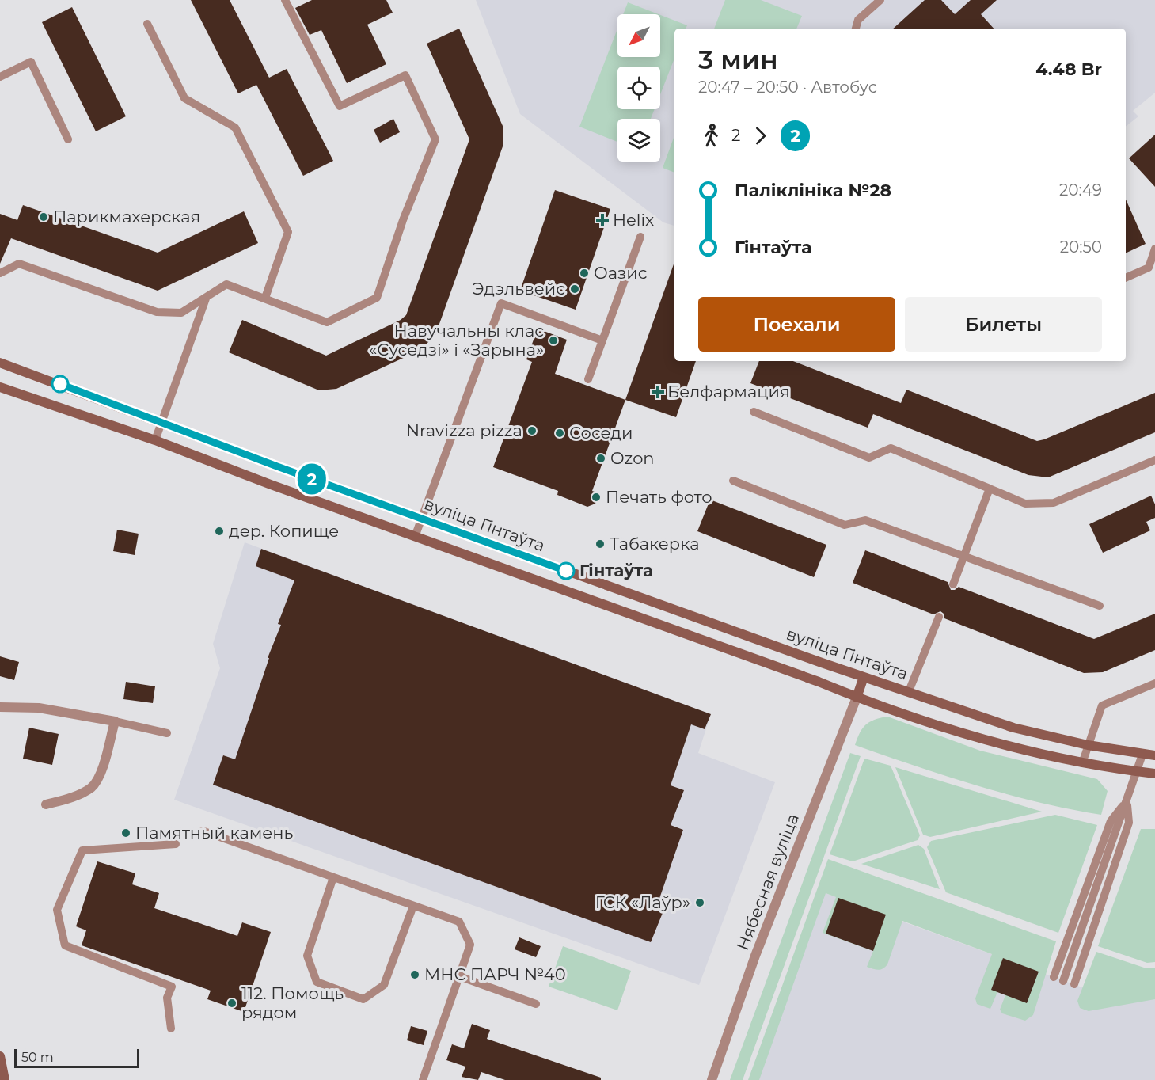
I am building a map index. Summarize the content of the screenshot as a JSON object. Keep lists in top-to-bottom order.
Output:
{
  "streets": {
    "main road": ["вуліца Гінтаўта"],
    "street": ["Нябесная вуліца"]
  },
  "crossings": [
    ["вуліца Гінтаўта", "Нябесная вуліца"]
  ],
  "places": {
    "other": [
      "Парикмахерская",
      "Оазис",
      "Эдэльвейс",
      "Навучальны клас «Суседзі» і «Зарына»",
      "Nravizza pizza",
      "Соседи",
      "Ozon",
      "Печать фото",
      "дер. Копище",
      "Табакерка",
      "Гінтаўта",
      "Памятный камень",
      "ГСК «Лаўр»",
      "МНС ПАРЧ №40",
      "112. Помощь рядом"
    ],
    "health": ["Helix", "Белфармация"]
  },
  "lines": ["bus line 2"],
  "scale_bar": "50 m",
  "north": "bottom left",
  "page": {
    "on_map": "2",
    "heading": ["3 мин", "20:47 – 20:50 · Автобус", "4.48 Br"],
    "legs": ["2", "2"],
    "list": [
      {
        "name": "Паліклініка №28",
        "value": "20:49"
      },
      {
        "name": "Гінтаўта",
        "value": "20:50"
      }
    ],
    "buttons": ["Поехали", "Билеты"],
    "scale": "50 m"
  }
}
